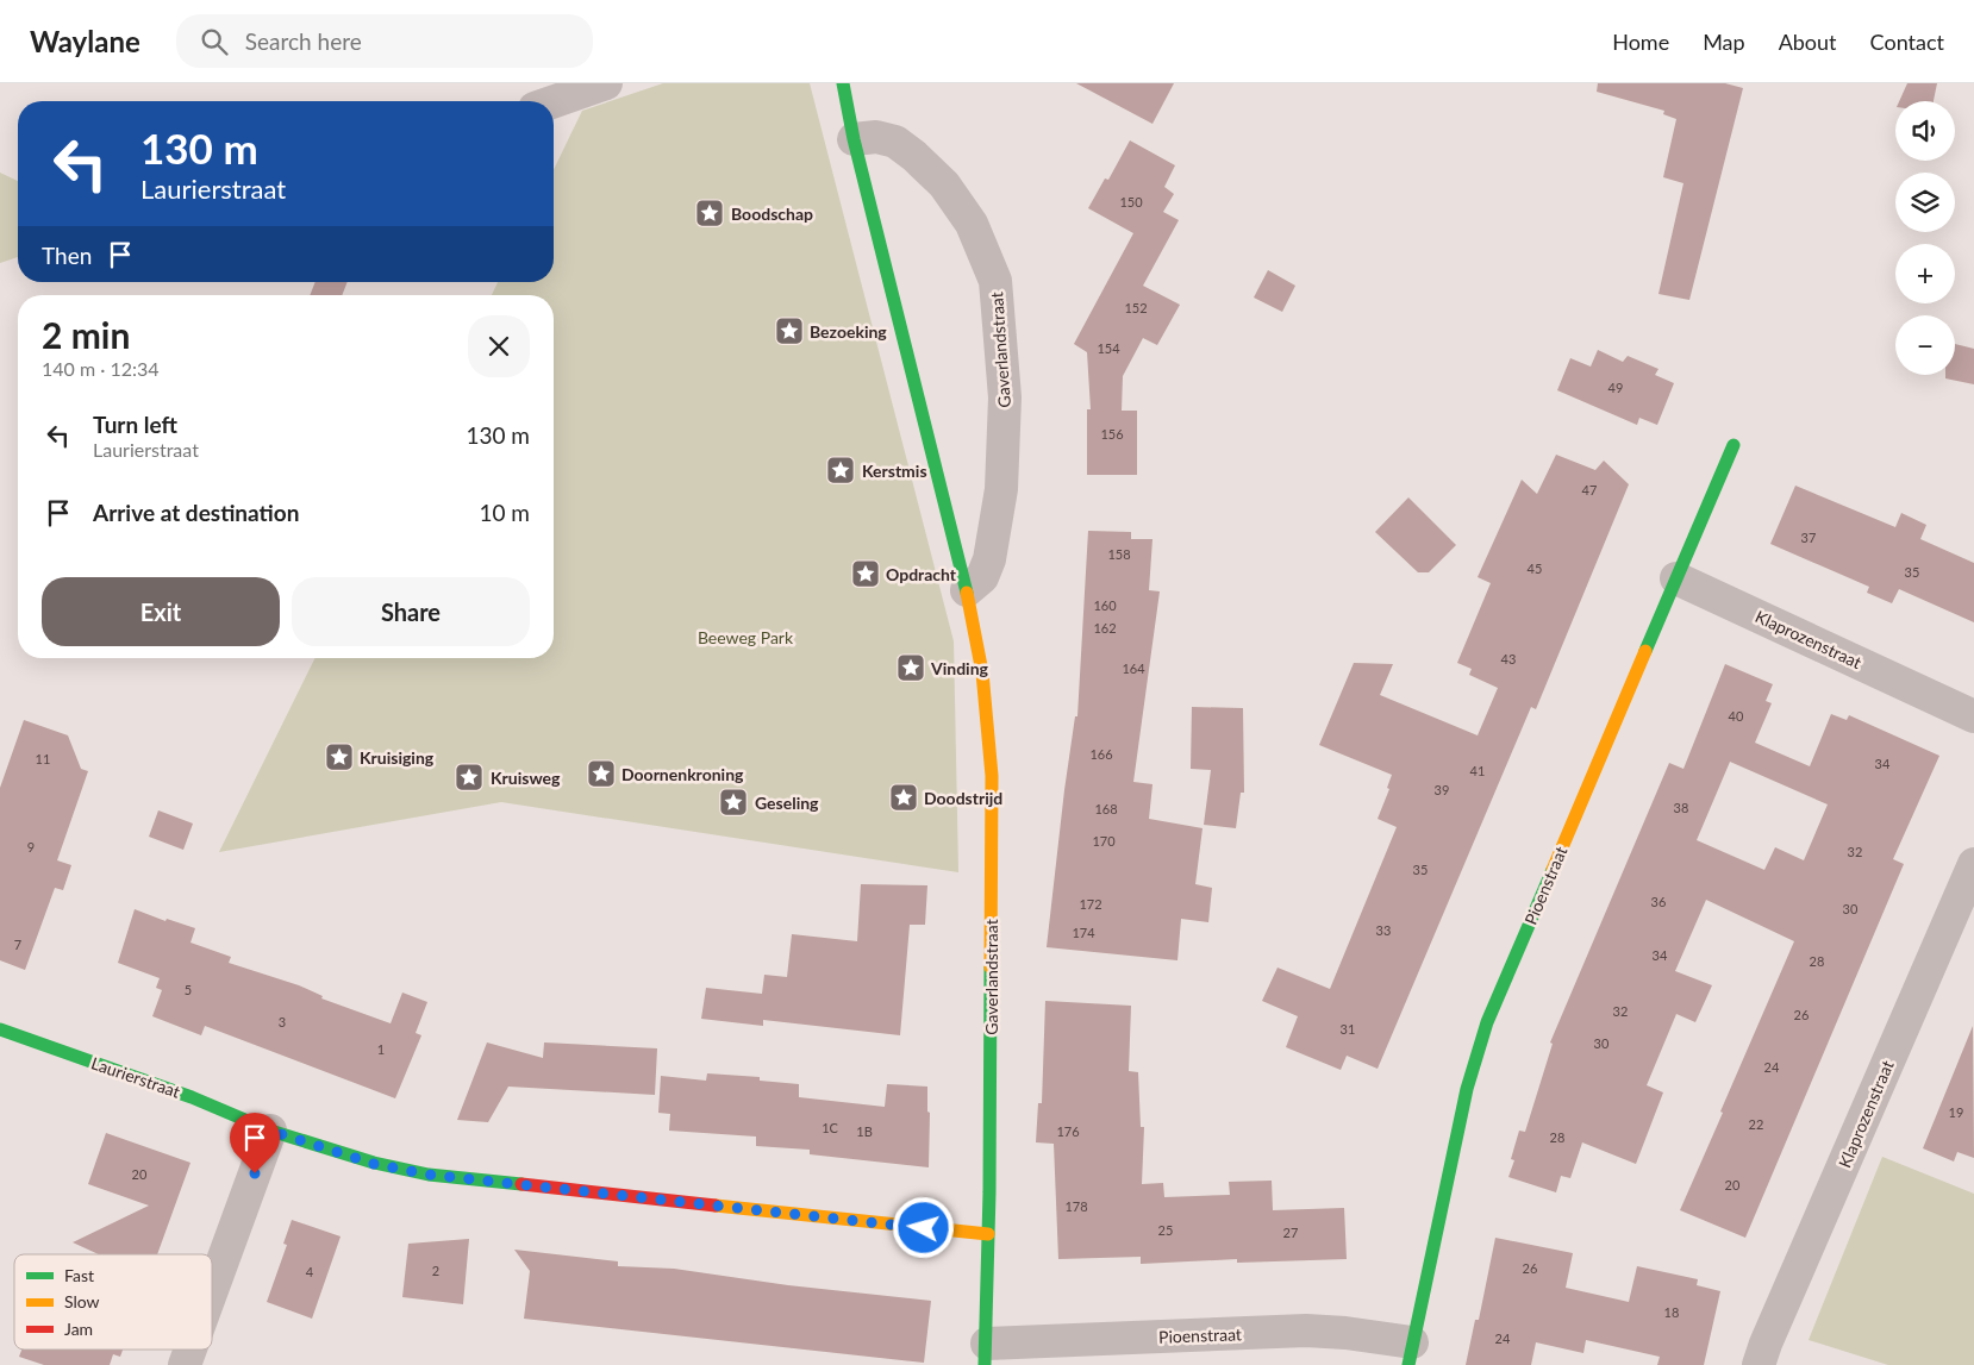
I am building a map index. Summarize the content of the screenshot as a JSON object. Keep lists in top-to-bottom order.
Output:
{
  "streets": {
    "street": [
      "Gaverlandstraat",
      "Klaprozenstraat",
      "Pioenstraat",
      "Laurierstraat"
    ]
  },
  "crossings": [
    ["Gaverlandstraat", "Pioenstraat"],
    ["Gaverlandstraat", "Laurierstraat"],
    ["Klaprozenstraat", "Pioenstraat"]
  ],
  "parks": ["Beeweg Park"],
  "places": {
    "place": [
      "Boodschap",
      "Bezoeking",
      "Kerstmis",
      "Opdracht",
      "Vinding",
      "Kruisiging",
      "Doornenkroning",
      "Kruisweg",
      "Doodstrijd",
      "Geseling"
    ]
  },
  "house_numbers": [
    "150",
    "152",
    "154",
    "49",
    "156",
    "47",
    "37",
    "158",
    "45",
    "35",
    "160",
    "162",
    "43",
    "164",
    "40",
    "166",
    "11",
    "34",
    "41",
    "39",
    "38",
    "168",
    "170",
    "9",
    "32",
    "35",
    "36",
    "172",
    "30",
    "33",
    "174",
    "7",
    "34",
    "28",
    "5",
    "32",
    "26",
    "3",
    "31",
    "30",
    "1",
    "24",
    "19",
    "22",
    "1C",
    "1B",
    "176",
    "28",
    "20",
    "20",
    "178",
    "25",
    "27",
    "26",
    "2",
    "4",
    "18",
    "24"
  ],
  "legend": ["Fast", "Slow", "Jam"],
  "page": {
    "header": "Waylane",
    "search": "Search here",
    "nav": [
      "Home",
      "Map",
      "About",
      "Contact"
    ],
    "map_buttons": ["+", "−"],
    "turn": ["130 m", "Laurierstraat"],
    "then": "Then",
    "heading": ["2 min", "140 m · 12:34"],
    "list": [
      {
        "name": "Turn left",
        "note": "Laurierstraat",
        "value": "130 m"
      },
      {
        "name": "Arrive at destination",
        "value": "10 m"
      }
    ],
    "buttons": ["Exit", "Share"]
  }
}
